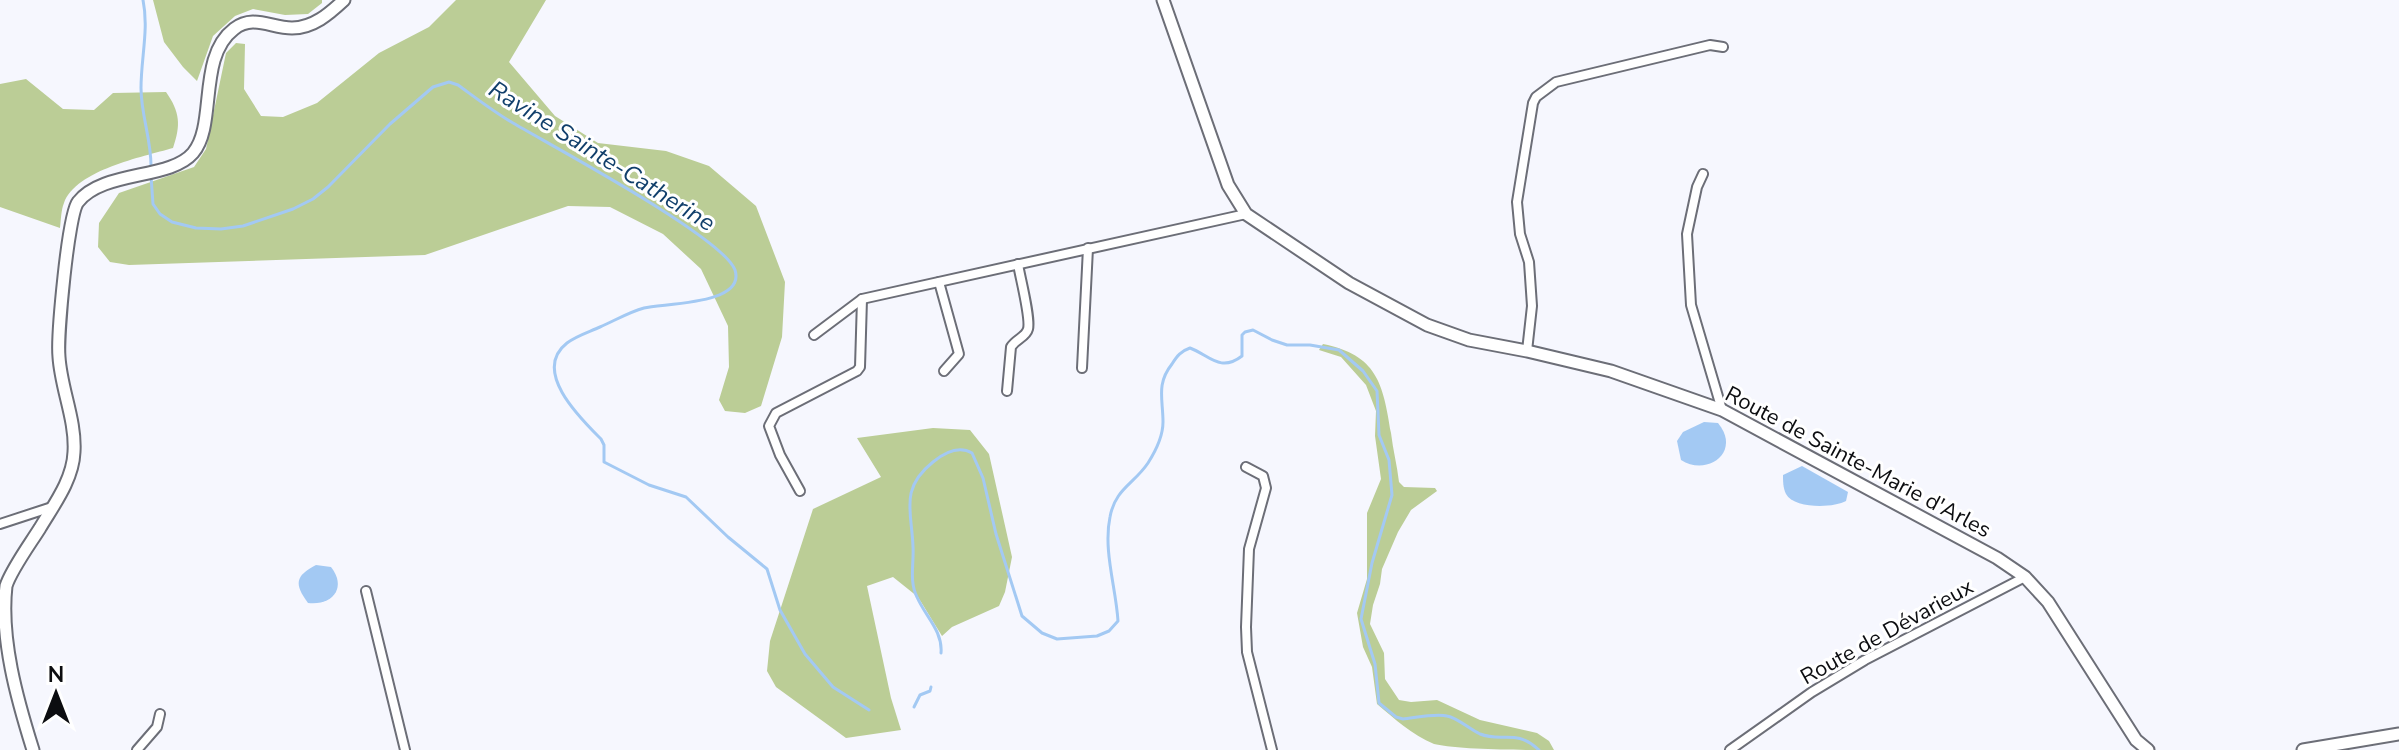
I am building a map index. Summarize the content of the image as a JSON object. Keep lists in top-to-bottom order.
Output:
{
  "streets": {
    "main road": ["Route de Sainte-Marie d'Arles"],
    "street": ["Route de Dévarieux"]
  },
  "crossings": [
    ["Route de Sainte-Marie d'Arles", "Route de Dévarieux"]
  ],
  "water": ["Ravine Sainte-Catherine"],
  "north": "top"
}
